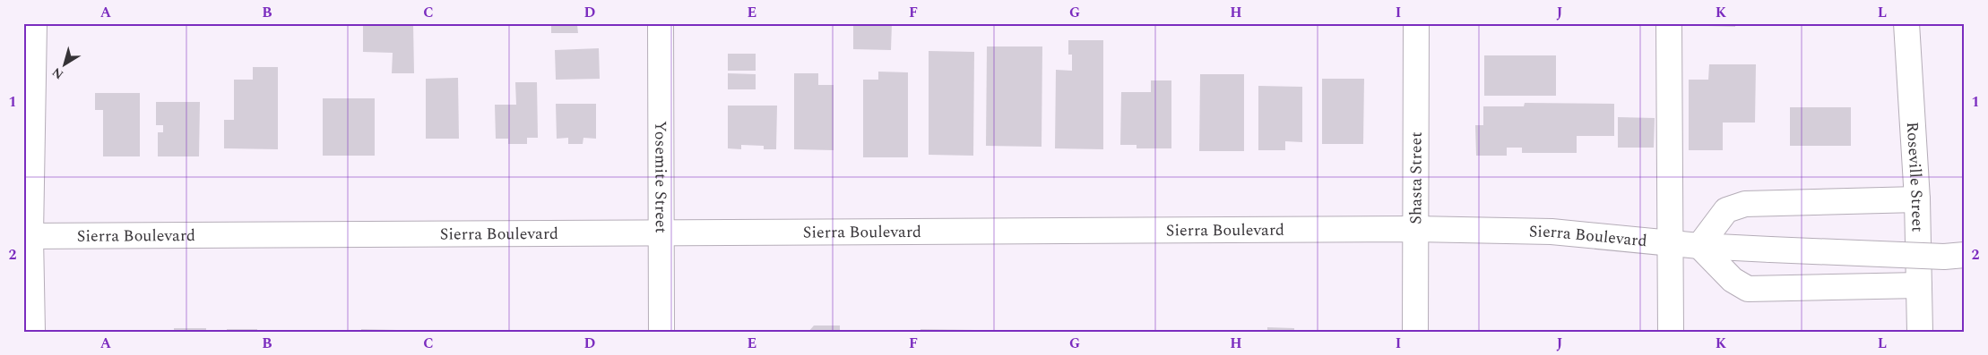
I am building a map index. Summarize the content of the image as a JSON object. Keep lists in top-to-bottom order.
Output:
{
  "streets": {
    "street": [
      "Yosemite Street",
      "Shasta Street",
      "Roseville Street",
      "Sierra Boulevard"
    ]
  },
  "crossings": [
    ["Yosemite Street", "Sierra Boulevard"],
    ["Shasta Street", "Sierra Boulevard"]
  ],
  "north": "bottom left",
  "grid": {
    "columns": [
      "A",
      "B",
      "C",
      "D",
      "E",
      "F",
      "G",
      "H",
      "I",
      "J",
      "K",
      "L"
    ],
    "rows": ["1", "2"]
  }
}
